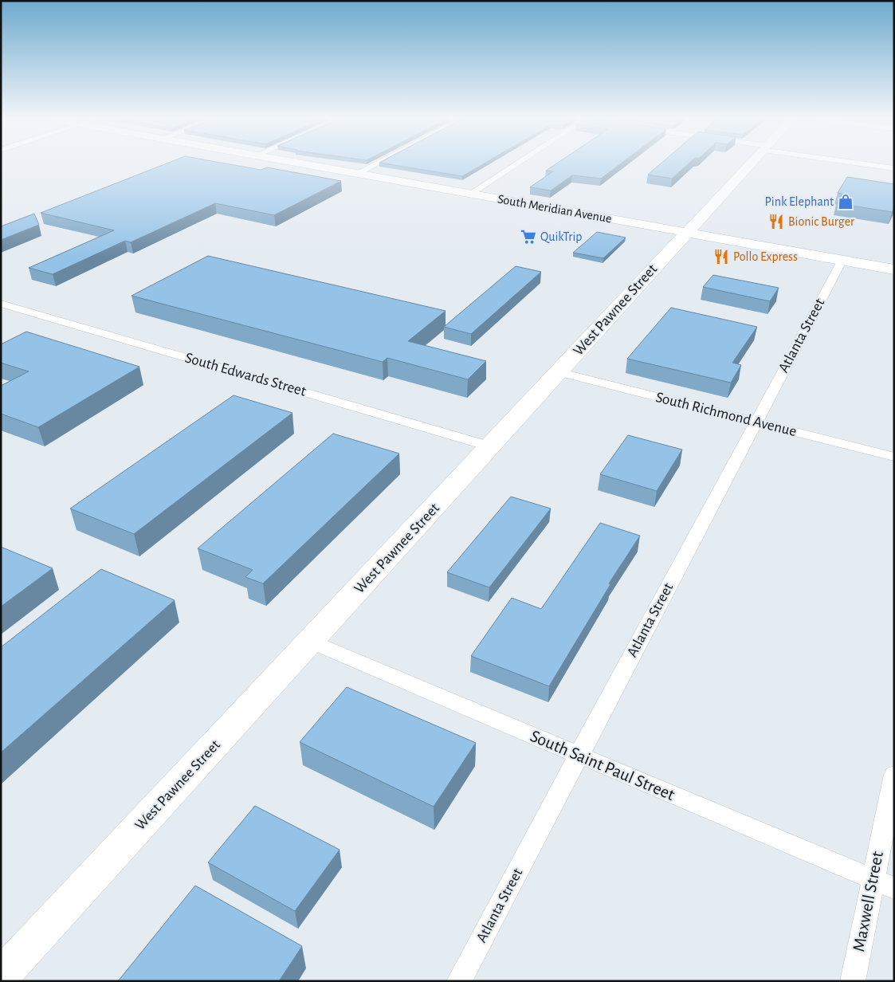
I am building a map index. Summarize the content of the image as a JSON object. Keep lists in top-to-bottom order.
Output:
{
  "streets": {
    "main road": ["South Meridian Avenue", "West Pawnee Street"],
    "street": [
      "Atlanta Street",
      "South Edwards Street",
      "South Richmond Avenue",
      "South Saint Paul Street",
      "Maxwell Street"
    ]
  },
  "crossings": [
    ["South Meridian Avenue", "West Pawnee Street"],
    ["South Meridian Avenue", "Atlanta Street"],
    ["West Pawnee Street", "South Edwards Street"],
    ["West Pawnee Street", "South Richmond Avenue"],
    ["West Pawnee Street", "South Saint Paul Street"],
    ["Atlanta Street", "South Richmond Avenue"],
    ["Atlanta Street", "South Saint Paul Street"],
    ["South Saint Paul Street", "Maxwell Street"]
  ],
  "places": {
    "shop": ["Pink Elephant"],
    "restaurant": ["Bionic Burger", "Pollo Express"],
    "supermarket": ["QuikTrip"]
  }
}
